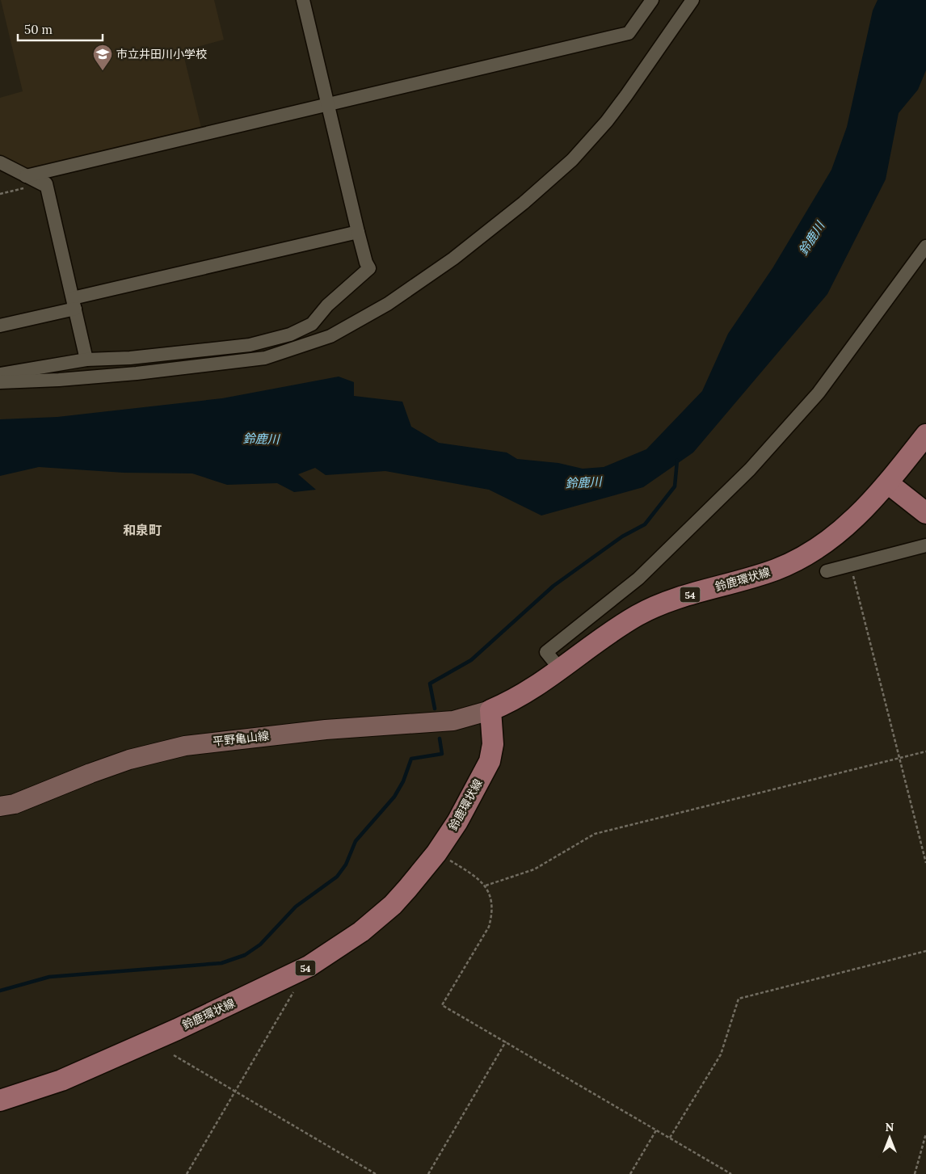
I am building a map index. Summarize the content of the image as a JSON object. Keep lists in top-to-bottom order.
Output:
{
  "streets": {
    "main road": ["鈴鹿環状線", "54", "平野亀山線"]
  },
  "crossings": [
    ["鈴鹿環状線", "平野亀山線"]
  ],
  "districts": ["和泉町"],
  "water": ["鈴鹿川"],
  "places": {
    "school or university": ["市立井田川小学校"]
  },
  "scale_bar": "50 m",
  "north": "top"
}
